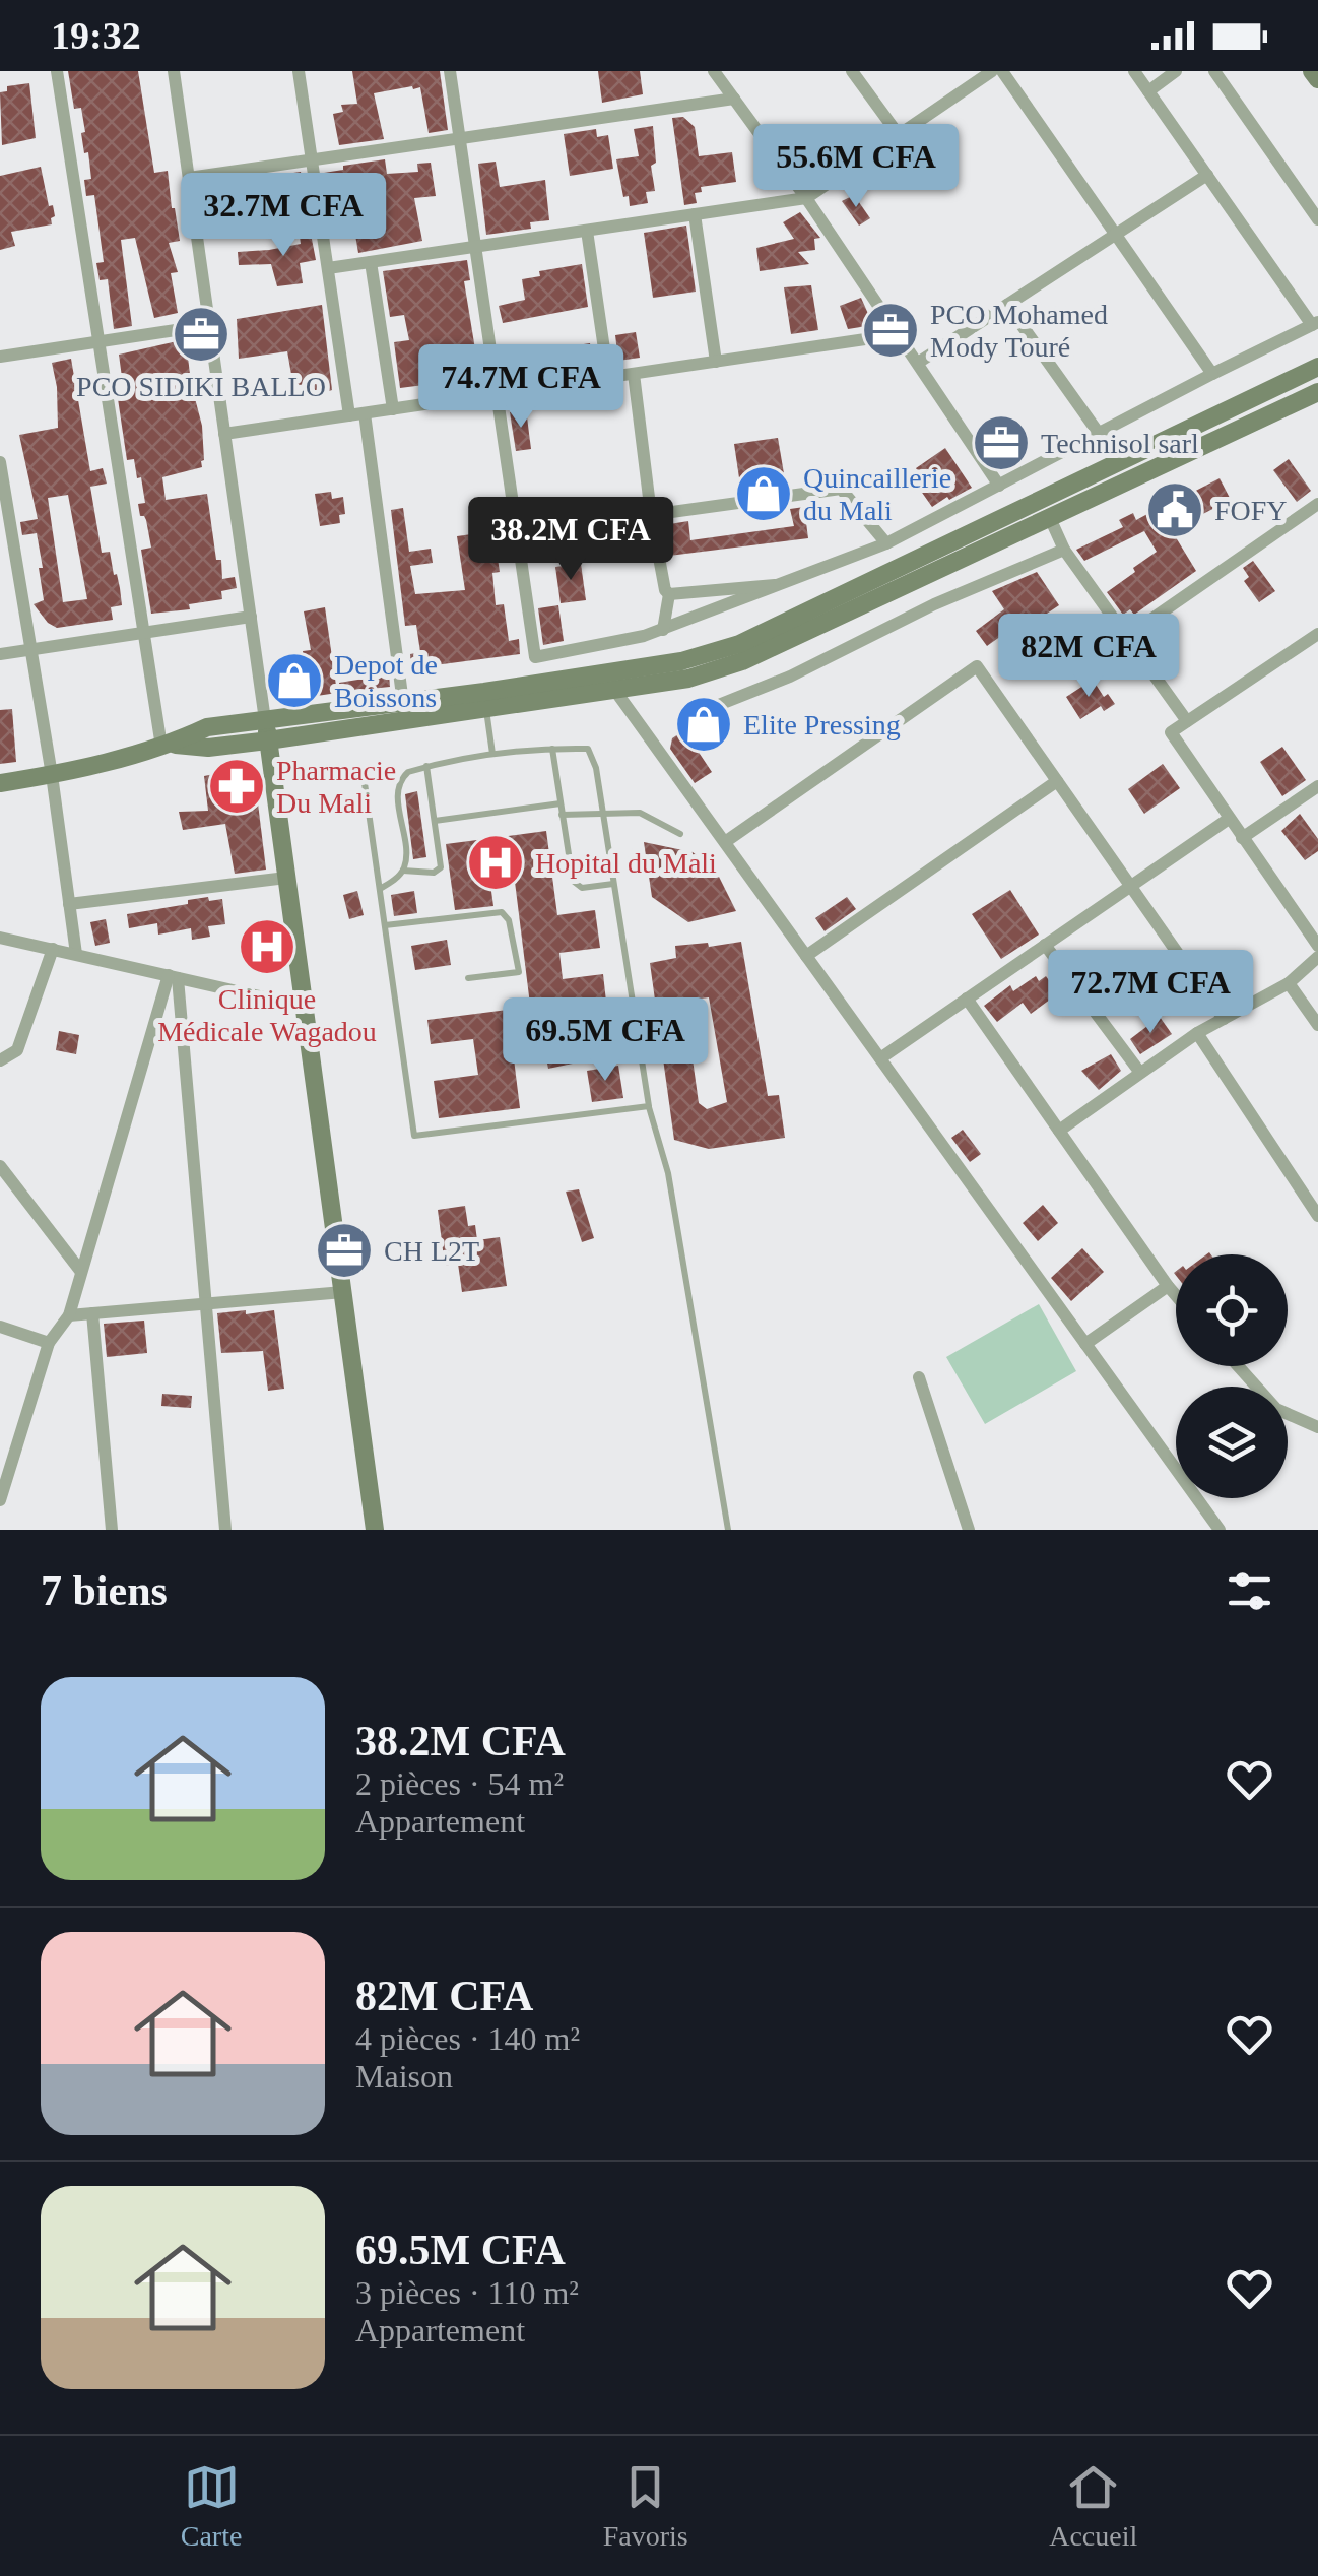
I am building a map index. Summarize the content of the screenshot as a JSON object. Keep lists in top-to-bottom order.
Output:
{
  "places": {
    "office": [
      "PCO Mohamed Mody Touré",
      "PCO SIDIKI BALLO",
      "Technisol sarl",
      "CH L2T"
    ],
    "shop": ["Quincaillerie du Mali", "Depot de Boissons", "Elite Pressing"],
    "public building": ["FOFY"],
    "pharmacy": ["Pharmacie Du Mali"],
    "hospital": ["Hopital du Mali", "Clinique Médicale Wagadou"]
  },
  "page": {
    "status": "19:32",
    "price": [
      "55.6M CFA",
      "32.7M CFA",
      "74.7M CFA",
      "38.2M CFA",
      "82M CFA",
      "72.7M CFA",
      "69.5M CFA"
    ],
    "heading": "7 biens",
    "list": [
      {
        "name": "38.2M CFA",
        "note": "2 pièces · 54 m² · Appartement"
      },
      {
        "name": "82M CFA",
        "note": "4 pièces · 140 m² · Maison"
      },
      {
        "name": "69.5M CFA",
        "note": "3 pièces · 110 m² · Appartement"
      }
    ],
    "tabs": ["Carte", "Favoris", "Accueil"]
  }
}
